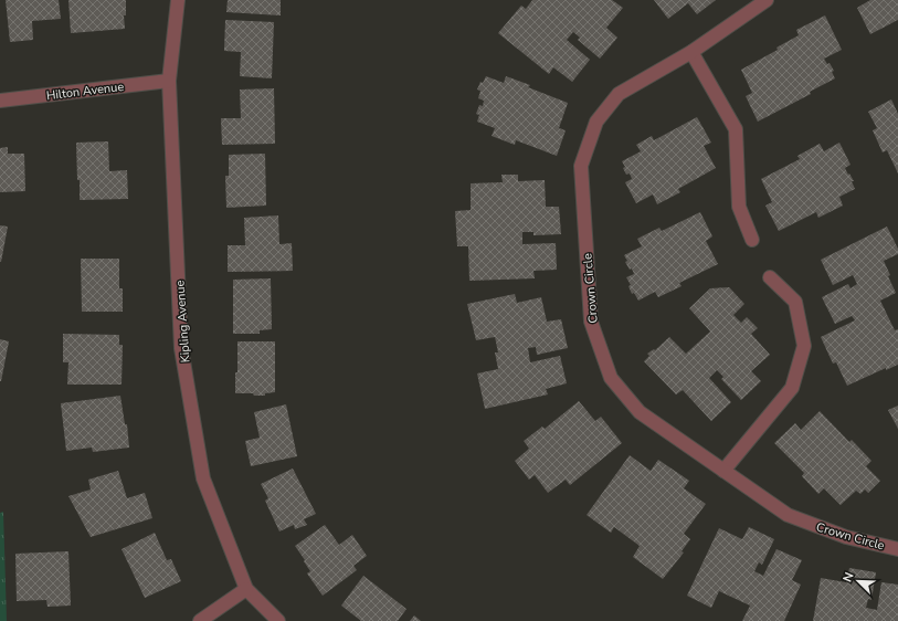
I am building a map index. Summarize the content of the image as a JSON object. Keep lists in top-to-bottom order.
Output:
{
  "streets": {
    "street": ["Hilton Avenue", "Crown Circle", "Kipling Avenue"]
  },
  "crossings": [
    ["Hilton Avenue", "Kipling Avenue"]
  ],
  "north": "top left"
}
